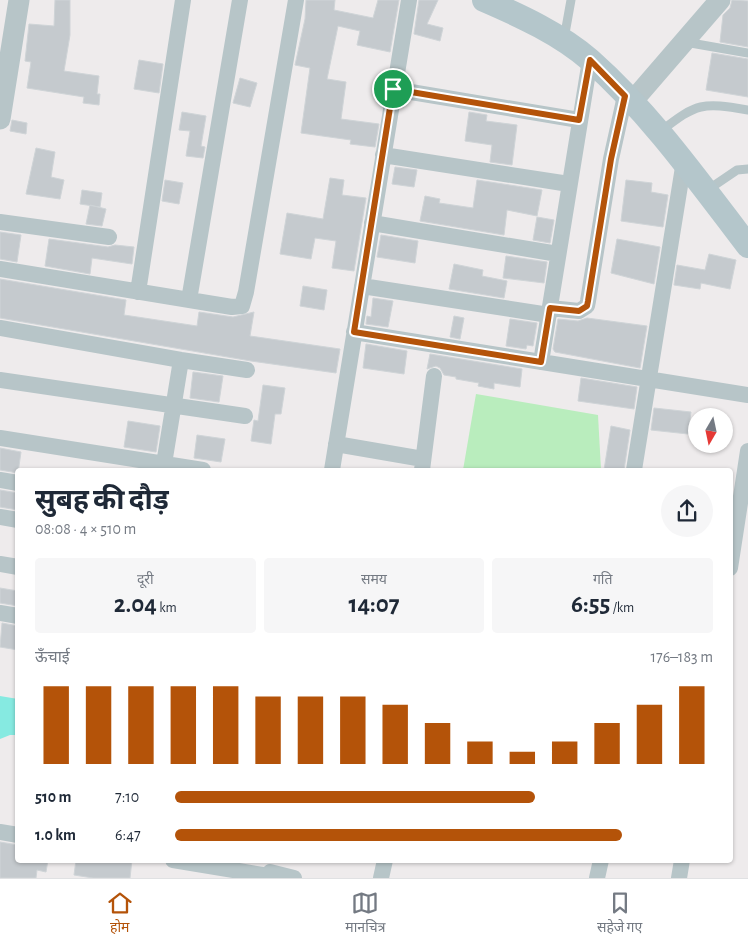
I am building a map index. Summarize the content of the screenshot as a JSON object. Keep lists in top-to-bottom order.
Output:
{
  "north": "bottom",
  "page": {
    "heading": ["सुबह की दौड़", "08:08 · 4 × 510 m"],
    "stats": [
      ["दूरी", "2.04 km"],
      ["समय", "14:07"],
      ["गति", "6:55 /km"]
    ],
    "chart": ["ऊँचाई", "176–183 m"],
    "list": [
      {
        "name": "510 m",
        "note": "7:10"
      },
      {
        "name": "1.0 km",
        "note": "6:47"
      }
    ],
    "tabs": ["होम", "मानचित्र", "सहेजे गए"]
  }
}
